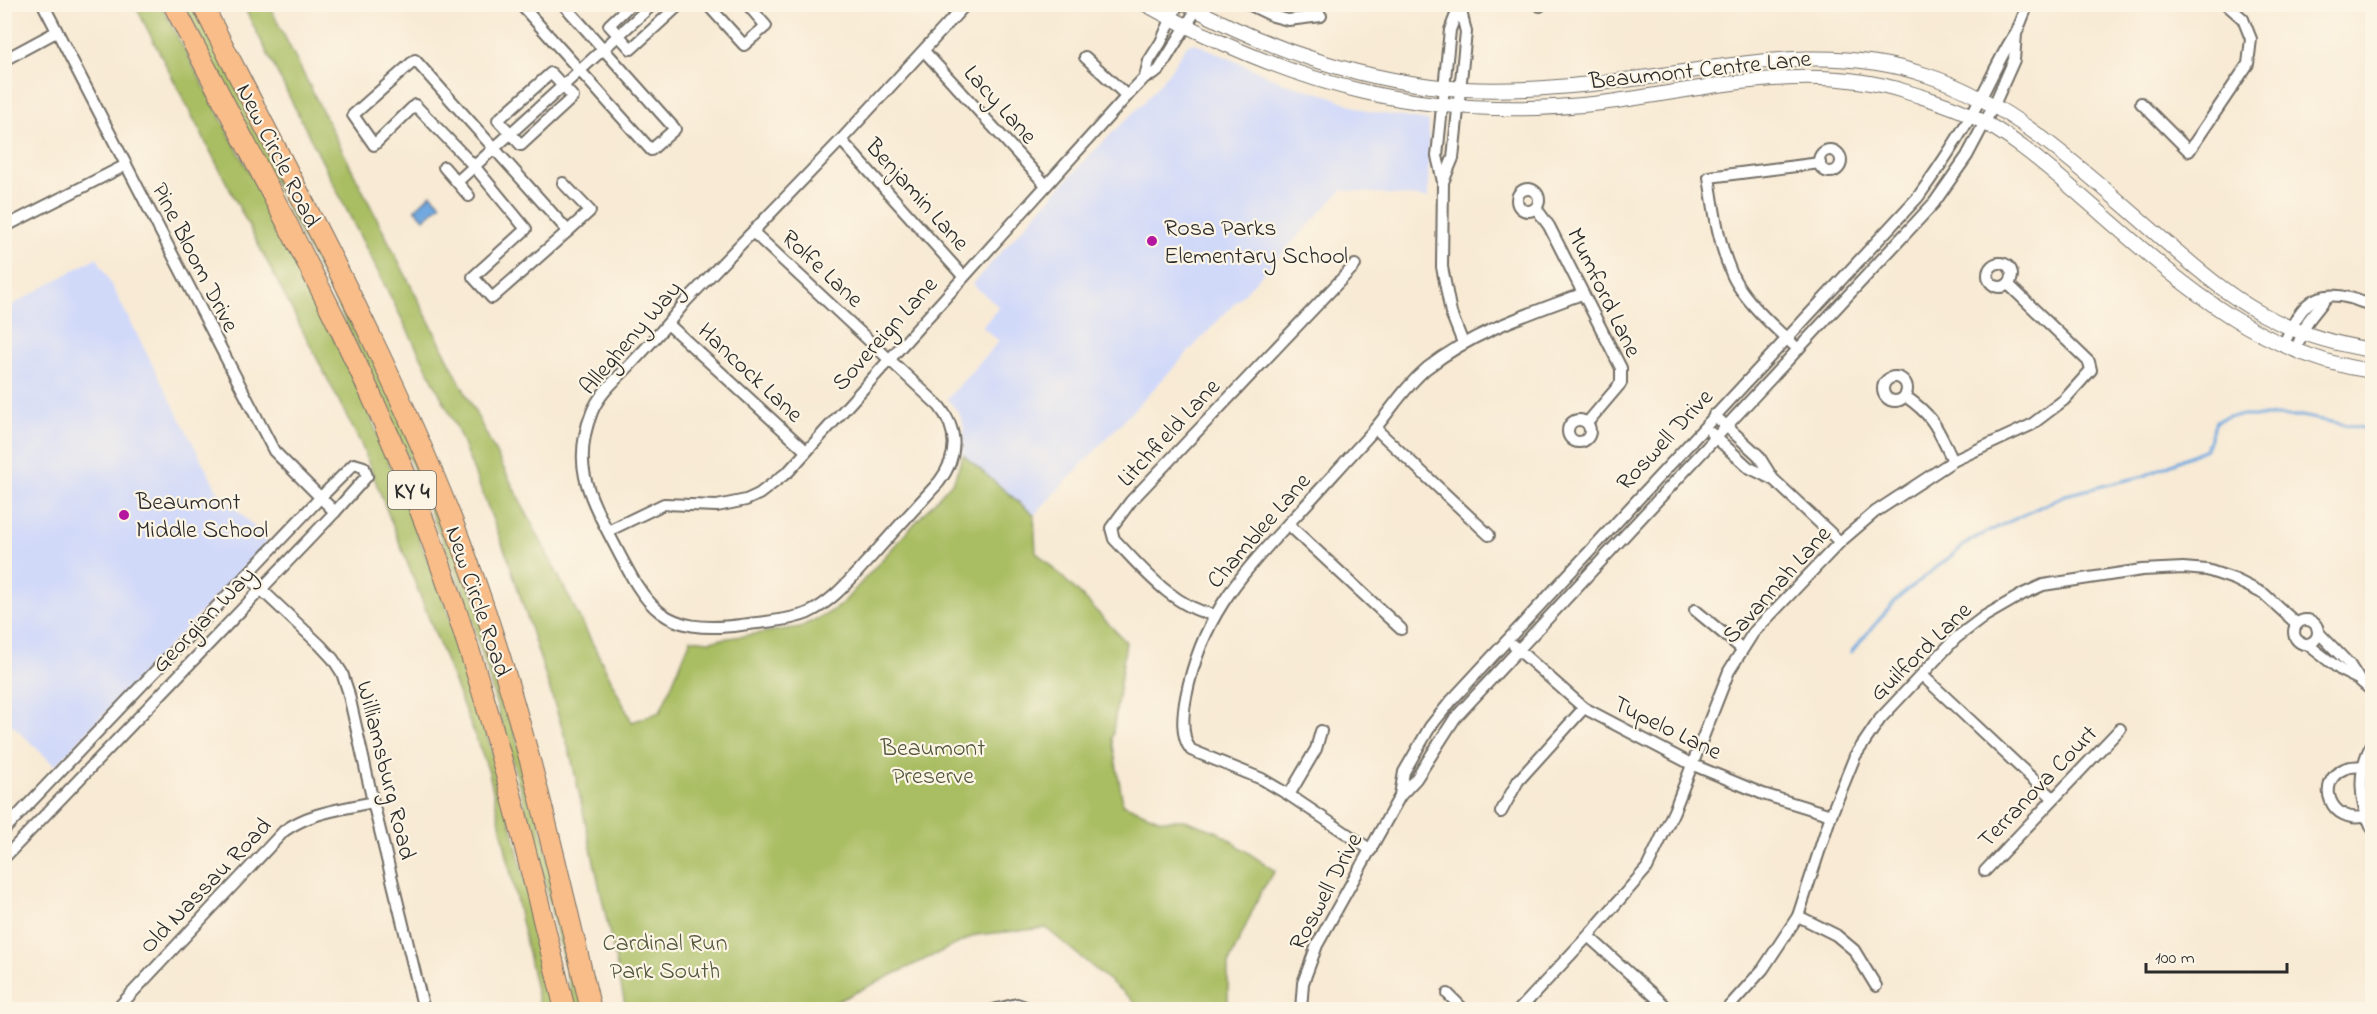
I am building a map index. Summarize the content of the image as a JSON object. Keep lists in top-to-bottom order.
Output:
{
  "streets": {
    "highway": ["New Circle Road", "KY 4"],
    "street": [
      "Beaumont Centre Lane",
      "Lacy Lane",
      "Benjamin Lane",
      "Pine Bloom Drive",
      "Rolfe Lane",
      "Mumford Lane",
      "Sovereign Lane",
      "Allegheny Way",
      "Hancock Lane",
      "Litchfield Lane",
      "Roswell Drive",
      "Chamblee Lane",
      "Savannah Lane",
      "Georgian Way",
      "Guilford Lane",
      "Tupelo Lane",
      "Williamsburg Road",
      "Terranova Court",
      "Old Nassau Road"
    ]
  },
  "crossings": [
    ["Beaumont Centre Lane", "Sovereign Lane"],
    ["Beaumont Centre Lane", "Roswell Drive"],
    ["Lacy Lane", "Sovereign Lane"],
    ["Lacy Lane", "Allegheny Way"],
    ["Benjamin Lane", "Sovereign Lane"],
    ["Benjamin Lane", "Allegheny Way"],
    ["Pine Bloom Drive", "Georgian Way"],
    ["Rolfe Lane", "Sovereign Lane"],
    ["Rolfe Lane", "Allegheny Way"],
    ["Mumford Lane", "Chamblee Lane"],
    ["Sovereign Lane", "Allegheny Way"],
    ["Sovereign Lane", "Hancock Lane"],
    ["Allegheny Way", "Hancock Lane"],
    ["Litchfield Lane", "Chamblee Lane"],
    ["Roswell Drive", "Chamblee Lane"],
    ["Roswell Drive", "Tupelo Lane"],
    ["Savannah Lane", "Tupelo Lane"],
    ["Georgian Way", "Williamsburg Road"],
    ["Guilford Lane", "Tupelo Lane"],
    ["Williamsburg Road", "Old Nassau Road"]
  ],
  "parks": ["Beaumont Preserve", "Cardinal Run Park South"],
  "places": ["Rosa Parks Elementary School", "Beaumont Middle School"],
  "scale_bar": "100 m"
}
